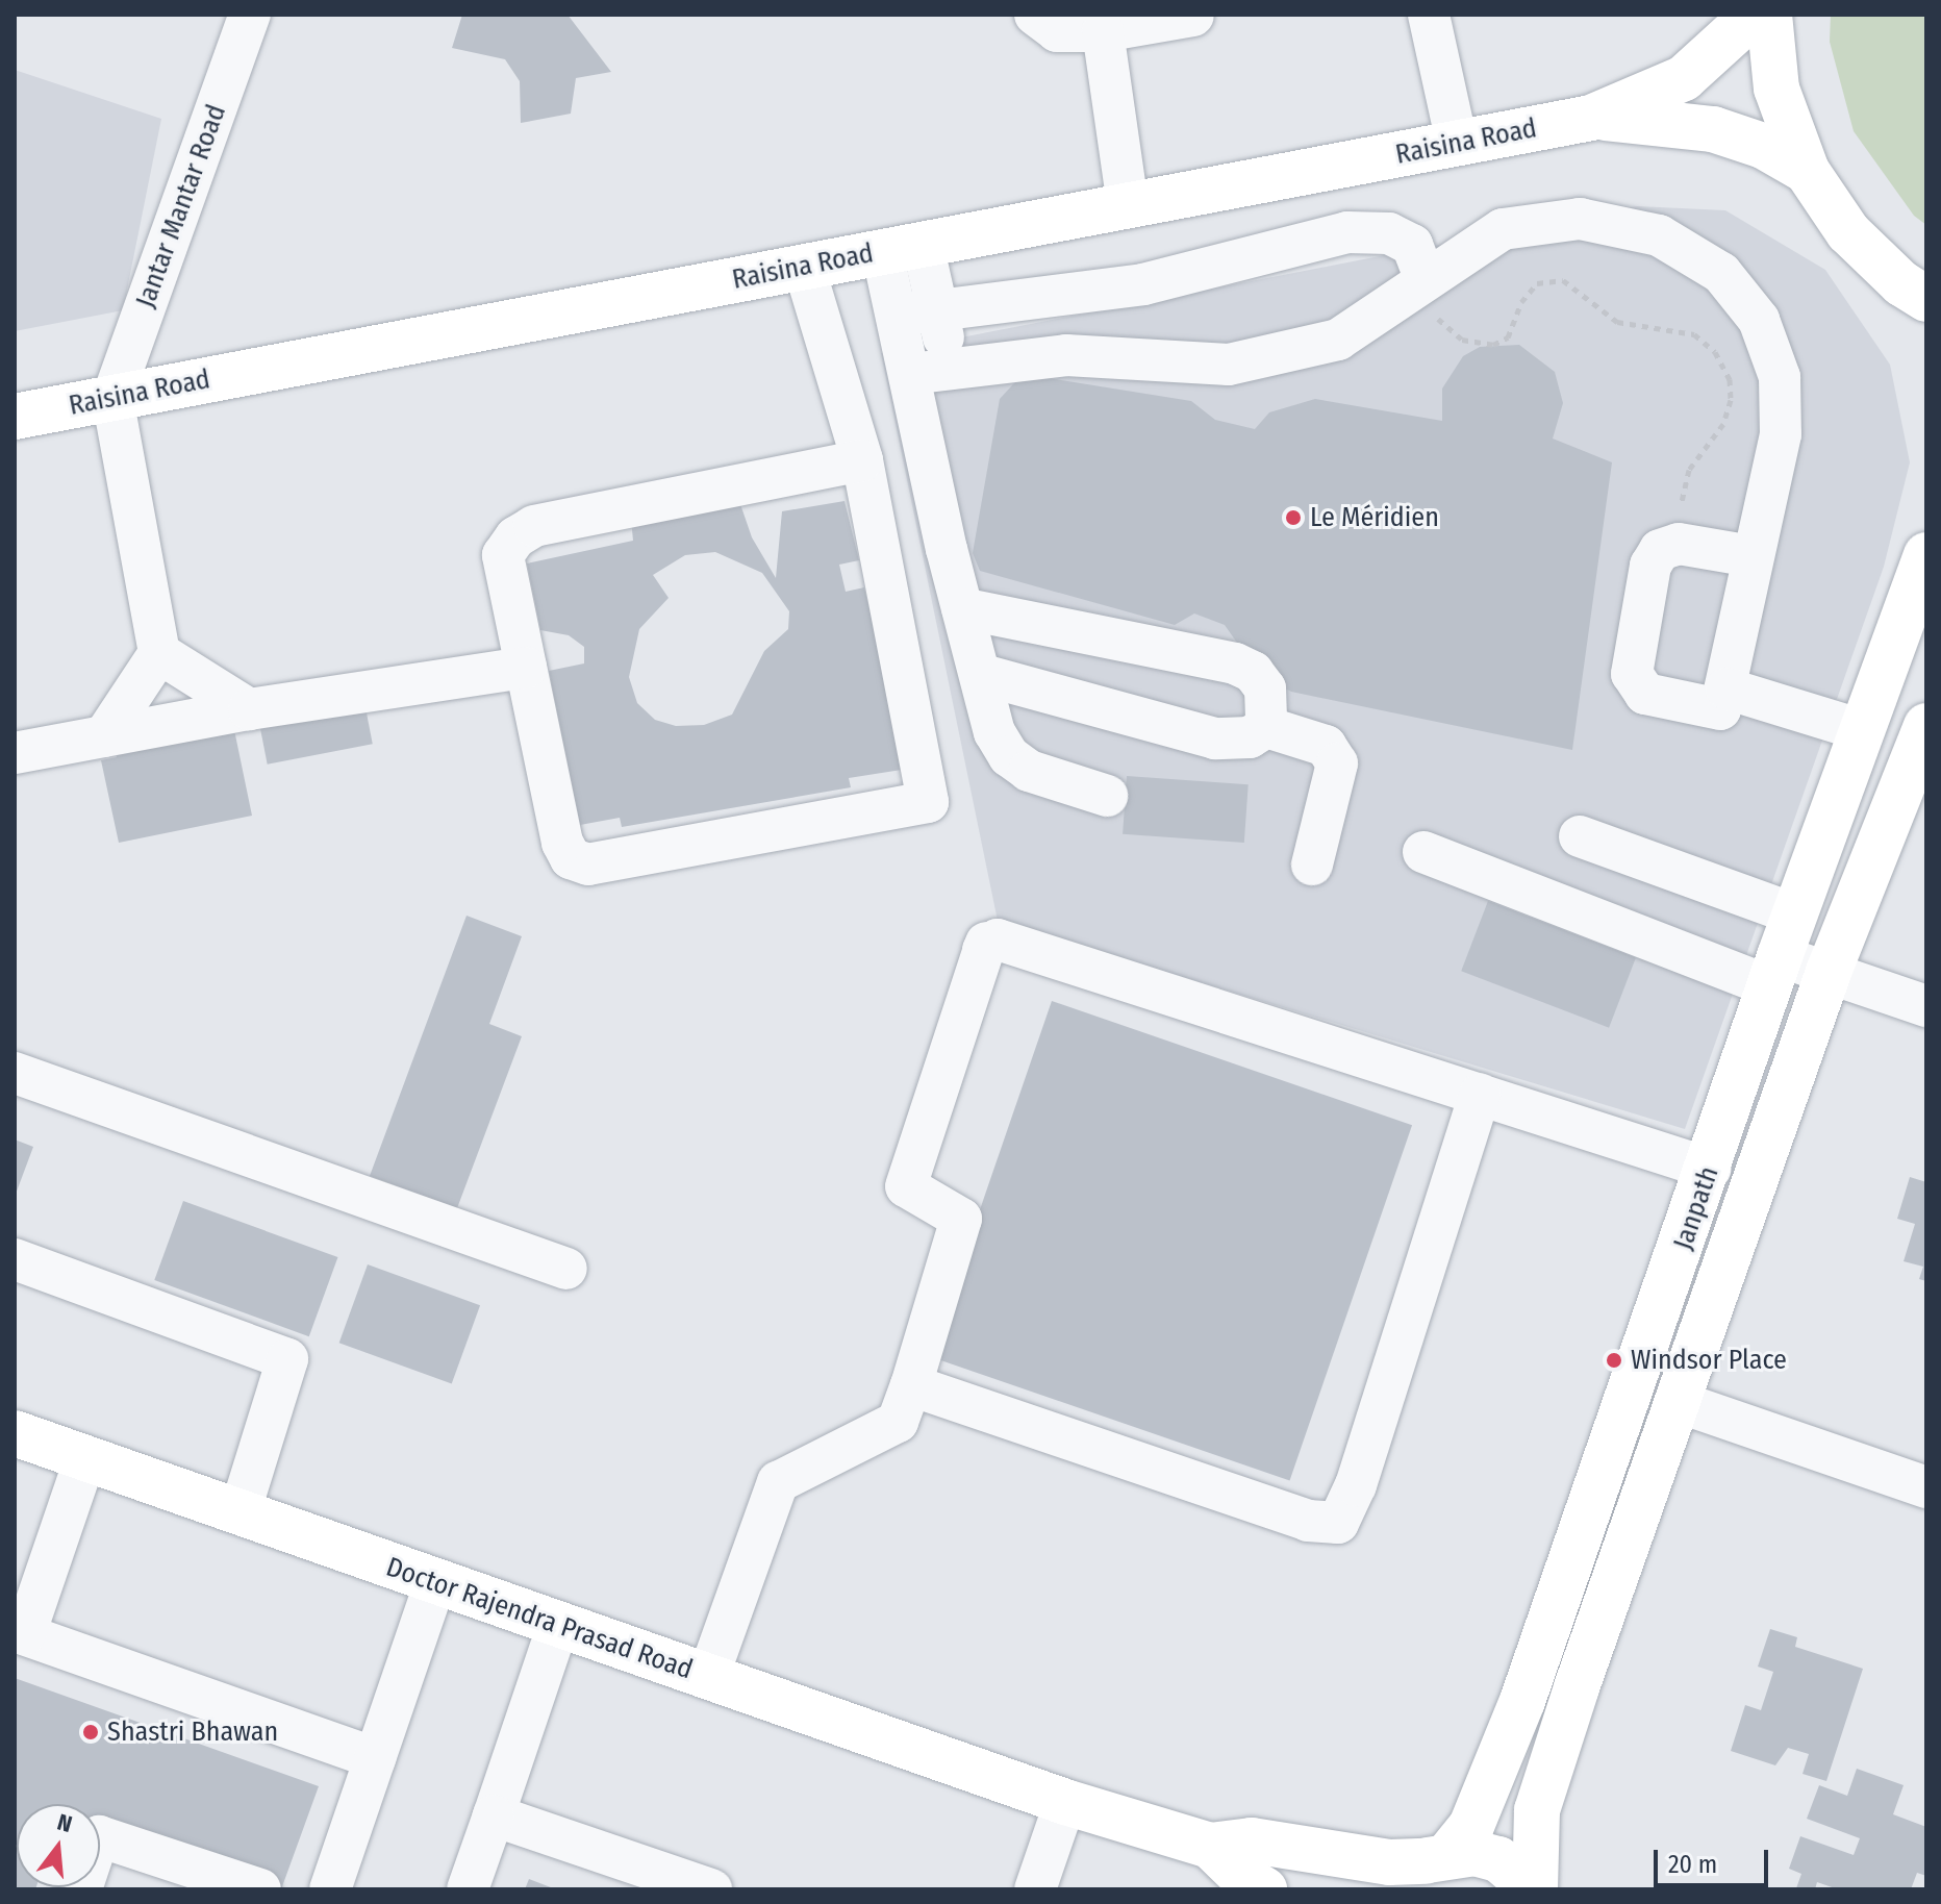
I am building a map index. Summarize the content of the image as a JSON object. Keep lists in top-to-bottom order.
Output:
{
  "streets": {
    "main road": ["Raisina Road", "Janpath", "Doctor Rajendra Prasad Road"],
    "street": ["Jantar Mantar Road"]
  },
  "crossings": [
    ["Raisina Road", "Jantar Mantar Road"]
  ],
  "places": ["Le Méridien", "Windsor Place", "Shastri Bhawan"],
  "scale_bar": "20 m",
  "north": "top"
}
